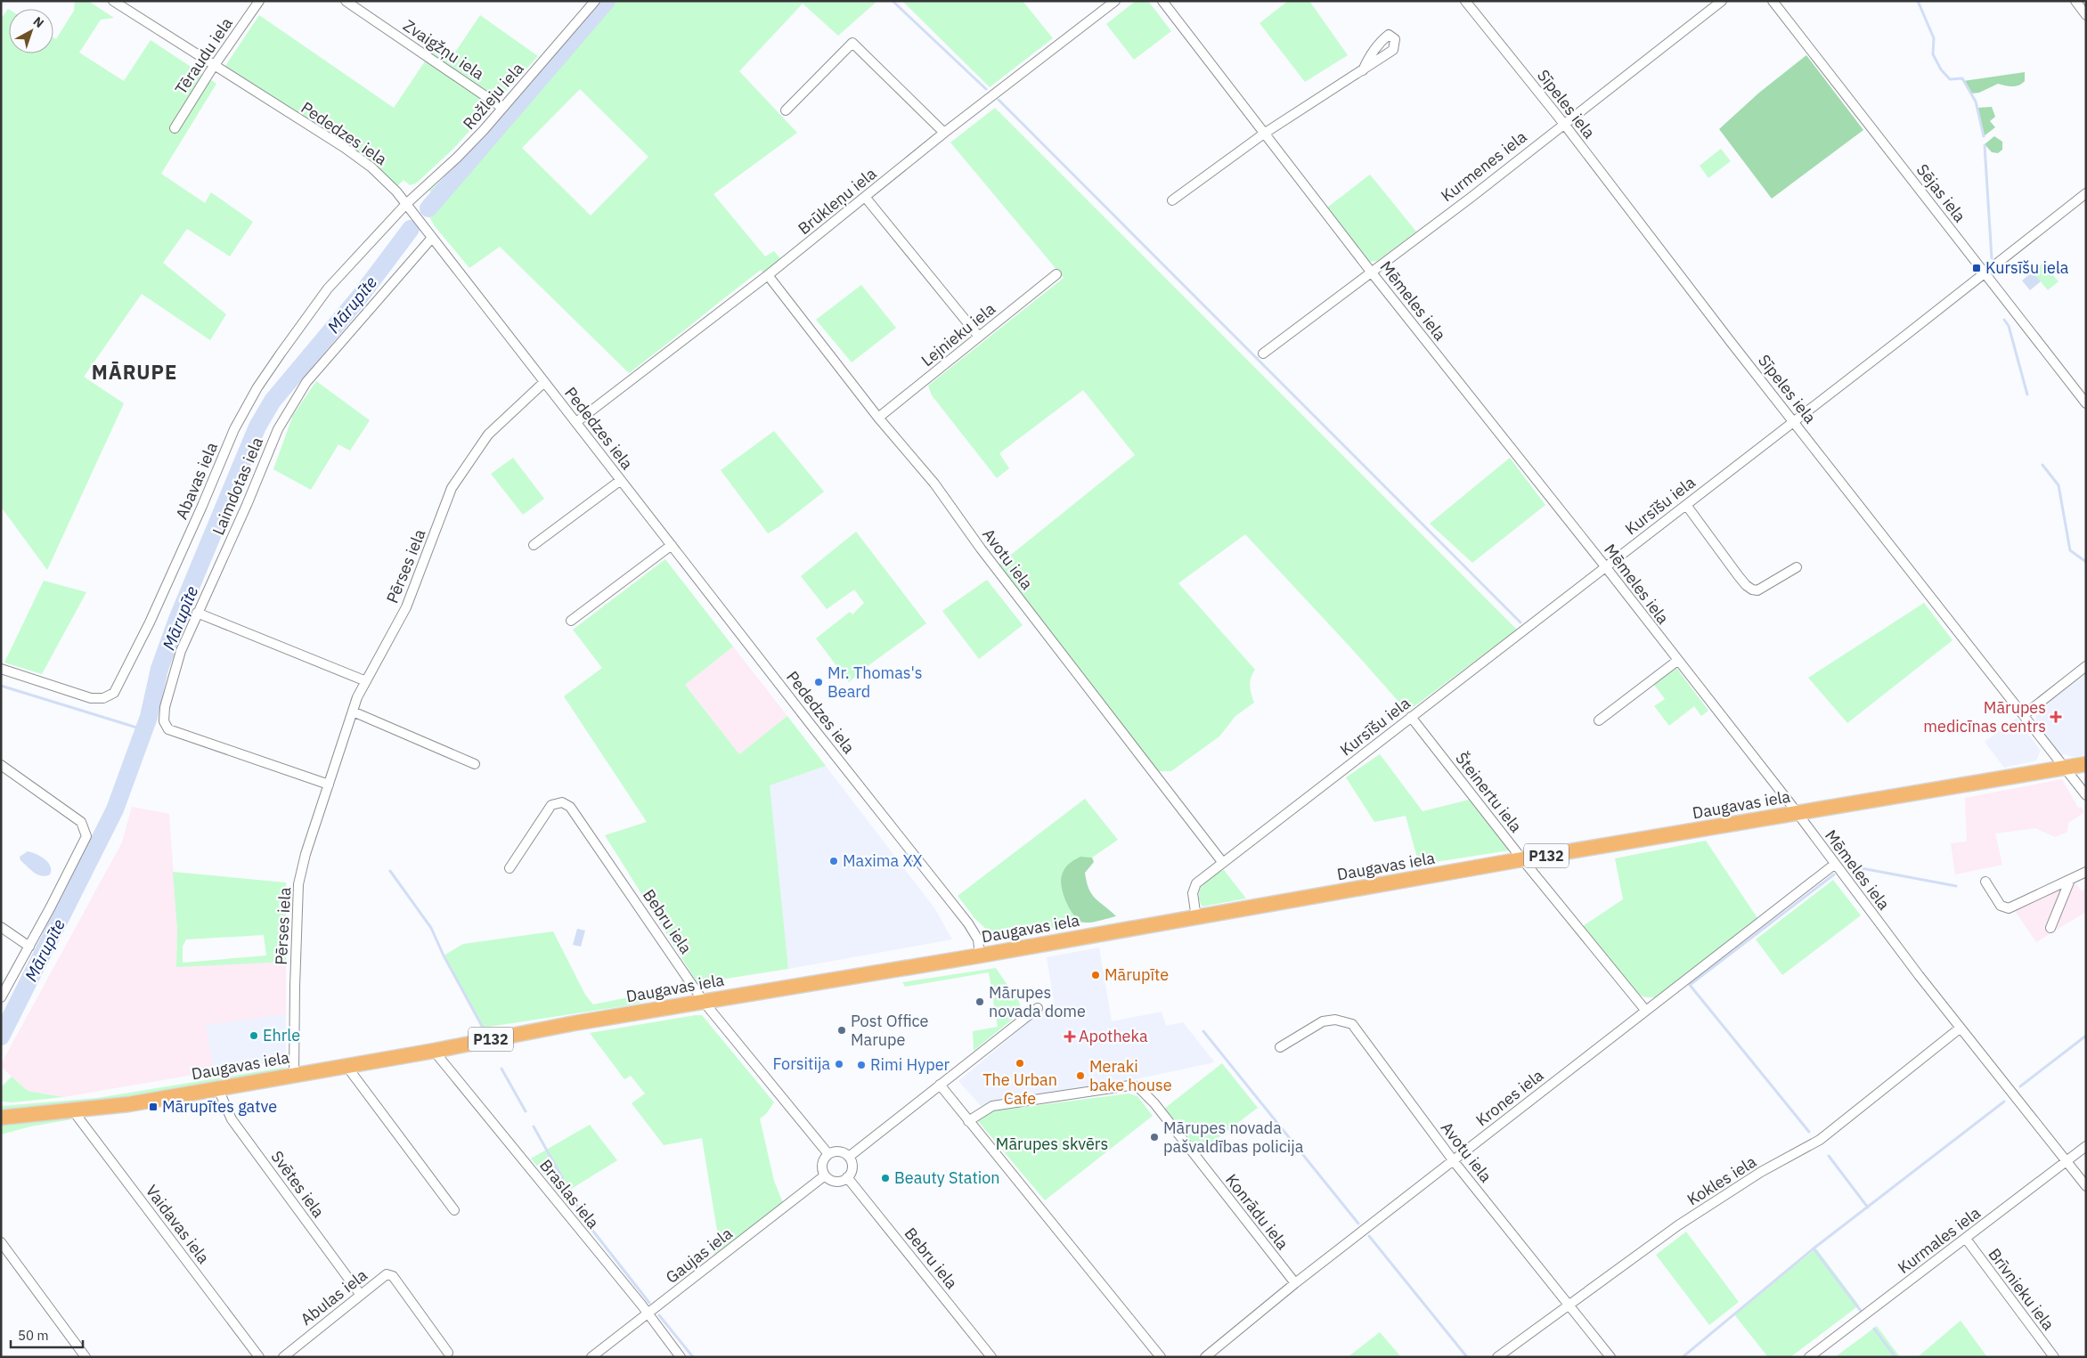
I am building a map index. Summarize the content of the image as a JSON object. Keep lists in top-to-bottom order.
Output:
{
  "streets": {
    "main road": ["Daugavas iela", "P132"],
    "street": [
      "Zvaigžņu iela",
      "Tēraudu iela",
      "Rožleju iela",
      "Sīpeles iela",
      "Pededzes iela",
      "Kurmenes iela",
      "Sējas iela",
      "Brūkleņu iela",
      "Mēmeles iela",
      "Lejnieku iela",
      "Abavas iela",
      "Laimdotas iela",
      "Kursīšu iela",
      "Avotu iela",
      "Pērses iela",
      "Šteinertu iela",
      "Bebru iela",
      "Krones iela",
      "Kokles iela",
      "Svētes iela",
      "Braslas iela",
      "Konrādu iela",
      "Vaidavas iela",
      "Kurmales iela",
      "Gaujas iela",
      "Brīvnieku iela",
      "Abulas iela"
    ]
  },
  "crossings": [
    ["Zvaigžņu iela", "Rožleju iela"],
    ["Tēraudu iela", "Pededzes iela"],
    ["Rožleju iela", "Pededzes iela"],
    ["Rožleju iela", "Abavas iela"],
    ["Sīpeles iela", "Kurmenes iela"],
    ["Sīpeles iela", "Kursīšu iela"],
    ["Sīpeles iela", "Daugavas iela"],
    ["Sīpeles iela", "P132"],
    ["Pededzes iela", "Brūkleņu iela"],
    ["Pededzes iela", "Abavas iela"],
    ["Pededzes iela", "Laimdotas iela"],
    ["Pededzes iela", "Pērses iela"],
    ["Pededzes iela", "Daugavas iela"],
    ["Kurmenes iela", "Mēmeles iela"],
    ["Sējas iela", "Kursīšu iela"],
    ["Brūkleņu iela", "Avotu iela"],
    ["Mēmeles iela", "Kursīšu iela"],
    ["Mēmeles iela", "Daugavas iela"],
    ["Mēmeles iela", "Krones iela"],
    ["Mēmeles iela", "Kokles iela"],
    ["Mēmeles iela", "Kurmales iela"],
    ["Lejnieku iela", "Avotu iela"],
    ["Kursīšu iela", "Avotu iela"],
    ["Kursīšu iela", "Šteinertu iela"],
    ["Kursīšu iela", "Daugavas iela"],
    ["Avotu iela", "Krones iela"],
    ["Avotu iela", "Kokles iela"],
    ["Pērses iela", "Daugavas iela"],
    ["Šteinertu iela", "Daugavas iela"],
    ["Šteinertu iela", "Krones iela"],
    ["Daugavas iela", "P132"],
    ["Daugavas iela", "Bebru iela"],
    ["Daugavas iela", "Svētes iela"],
    ["Daugavas iela", "Braslas iela"],
    ["Daugavas iela", "Vaidavas iela"],
    ["Bebru iela", "Gaujas iela"],
    ["Krones iela", "Konrādu iela"],
    ["Svētes iela", "Abulas iela"],
    ["Braslas iela", "Gaujas iela"],
    ["Kurmales iela", "Brīvnieku iela"]
  ],
  "districts": ["MĀRUPE"],
  "water": ["Mārupīte"],
  "parks": ["Mārupes skvērs"],
  "places": {
    "transit": ["Kursīšu iela", "Mārupītes gatve"],
    "other": [
      "Mr. Thomas's Beard",
      "Maxima XX",
      "Mārupīte",
      "Mārupes novada dome",
      "Post Office Marupe",
      "Ehrle",
      "The Urban Cafe",
      "Forsitija",
      "Rimi Hyper",
      "Meraki bake house",
      "Mārupes novada pašvaldības policija",
      "Beauty Station"
    ],
    "health": ["Mārupes medicīnas centrs", "Apotheka"]
  },
  "scale_bar": "50 m",
  "north": "top right"
}
